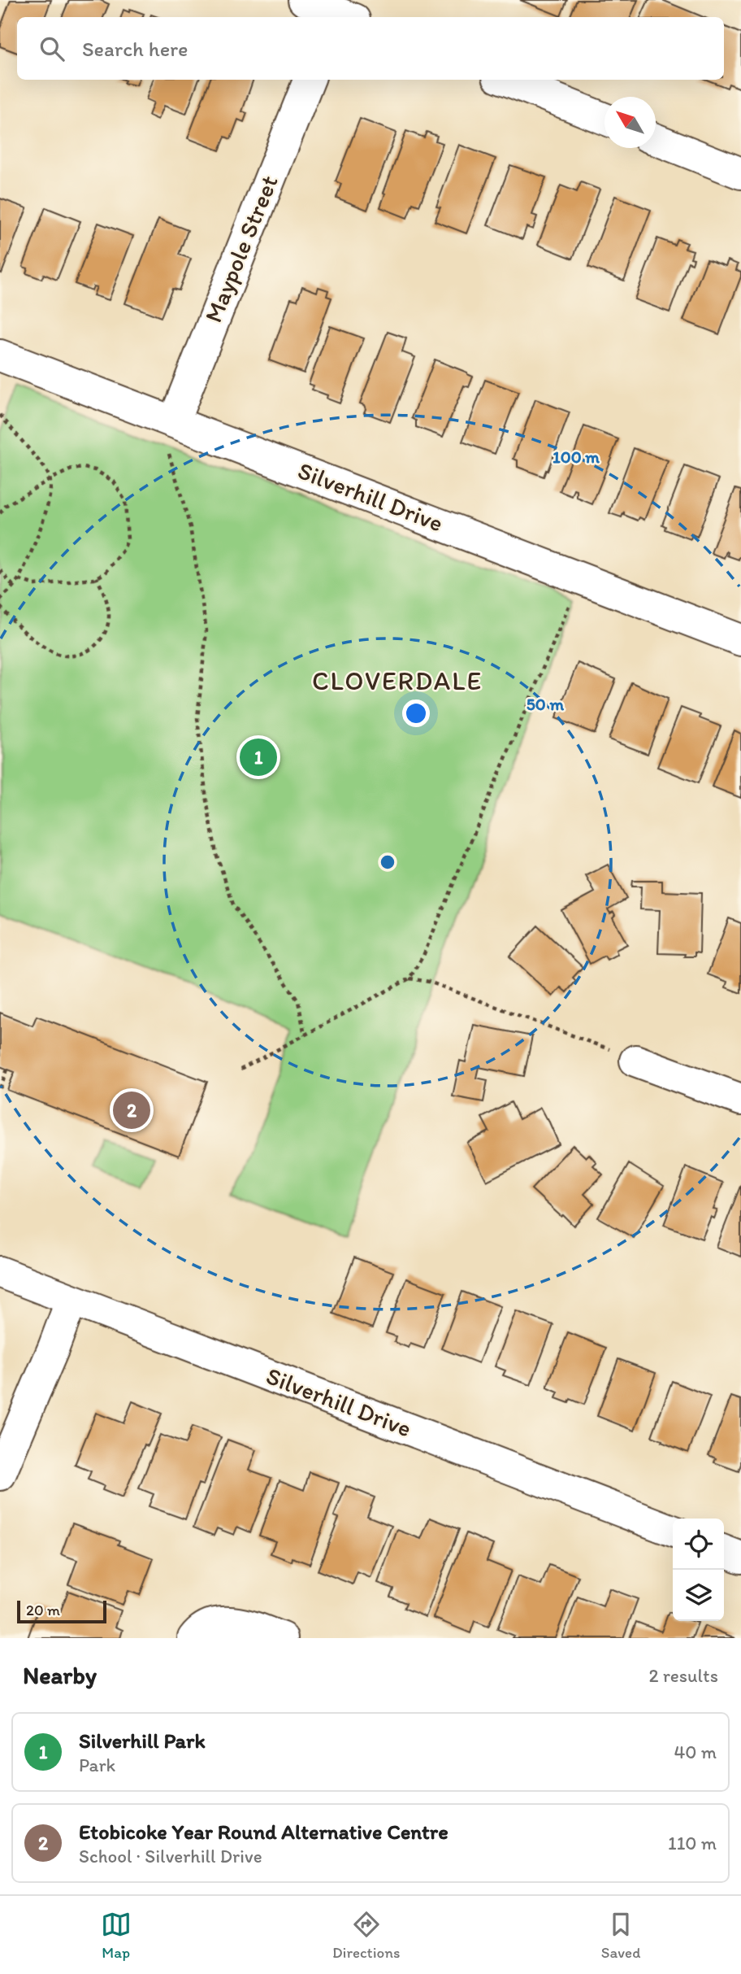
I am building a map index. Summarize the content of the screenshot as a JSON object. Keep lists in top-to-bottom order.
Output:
{
  "streets": {
    "street": ["Maypole Street", "Silverhill Drive"]
  },
  "crossings": [
    ["Maypole Street", "Silverhill Drive"]
  ],
  "districts": ["CLOVERDALE"],
  "scale_bar": "20 m",
  "north": "top left",
  "page": {
    "search": "Search here",
    "pins": ["1", "2"],
    "scale": "20 m",
    "heading": ["Nearby", "2 results"],
    "list": [
      {
        "mark": "1",
        "name": "Silverhill Park",
        "note": "Park",
        "value": "40 m"
      },
      {
        "mark": "2",
        "name": "Etobicoke Year Round Alternative Centre",
        "note": "School · Silverhill Drive",
        "value": "110 m"
      }
    ],
    "nav": ["Map", "Directions", "Saved"]
  },
  "rings": ["100 m", "50 m"]
}
